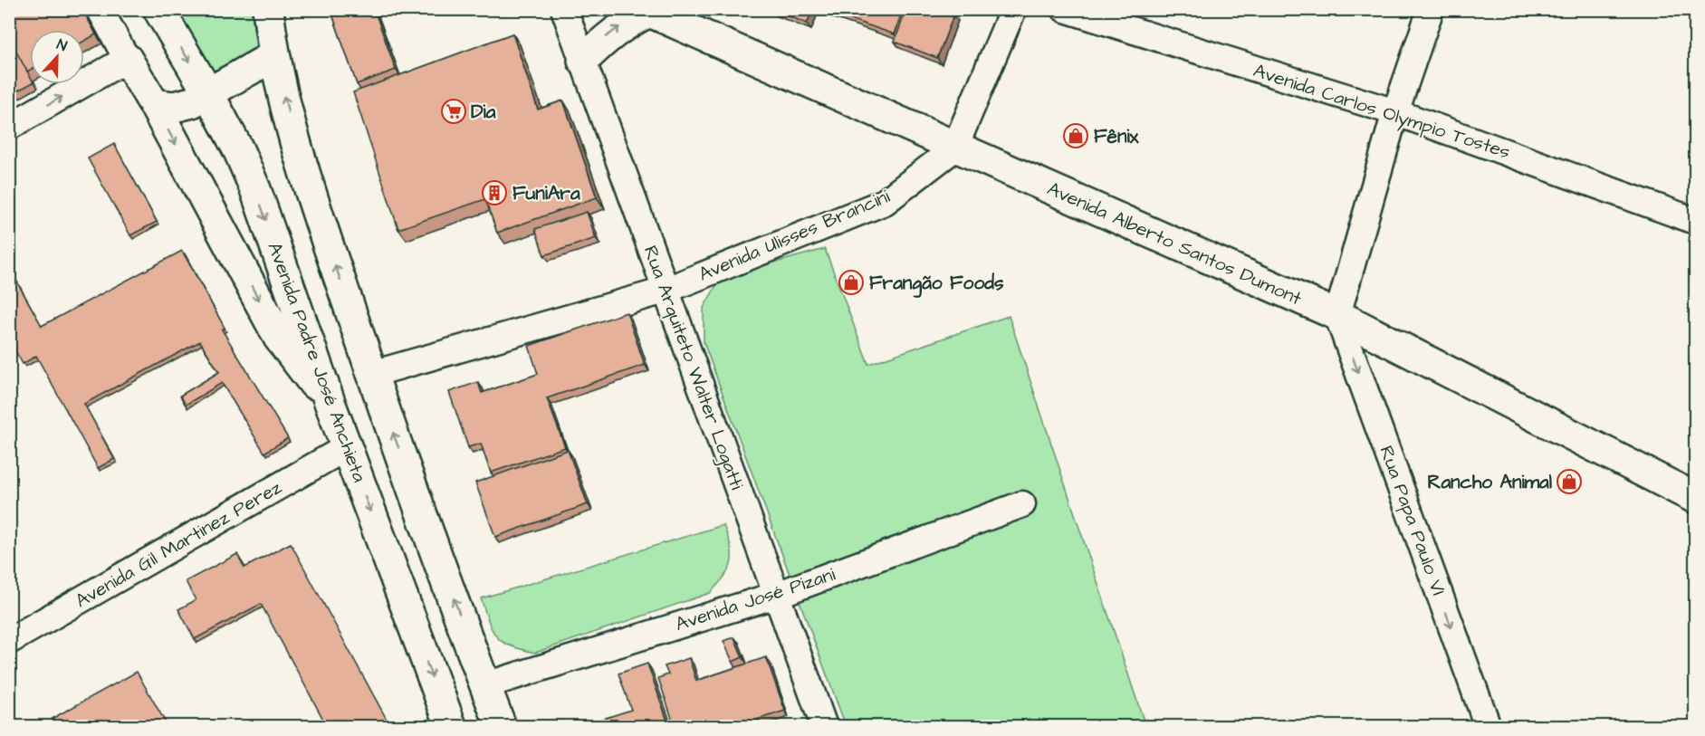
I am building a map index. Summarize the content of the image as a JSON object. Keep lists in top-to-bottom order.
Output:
{
  "streets": {
    "main road": ["Avenida Alberto Santos Dumont", "Avenida Padre José Anchieta"],
    "street": [
      "Avenida Carlos Olympio Tostes",
      "Avenida Ulisses Brancini",
      "Rua Arquiteto Walter Logatti",
      "Rua Papa Paulo VI",
      "Avenida Gil Martinez Perez",
      "Avenida José Pizani"
    ]
  },
  "crossings": [
    ["Avenida Ulisses Brancini", "Avenida Alberto Santos Dumont"],
    ["Avenida Ulisses Brancini", "Rua Arquiteto Walter Logatti"],
    ["Avenida Alberto Santos Dumont", "Rua Papa Paulo VI"],
    ["Avenida Padre José Anchieta", "Avenida Gil Martinez Perez"],
    ["Rua Arquiteto Walter Logatti", "Avenida José Pizani"]
  ],
  "one_way": ["Rua Papa Paulo VI"],
  "places": {
    "supermarket": ["Dia"],
    "shop": ["Fênix", "Frangão Foods", "Rancho Animal"],
    "building": ["FuniAra"]
  },
  "north": "top"
}
